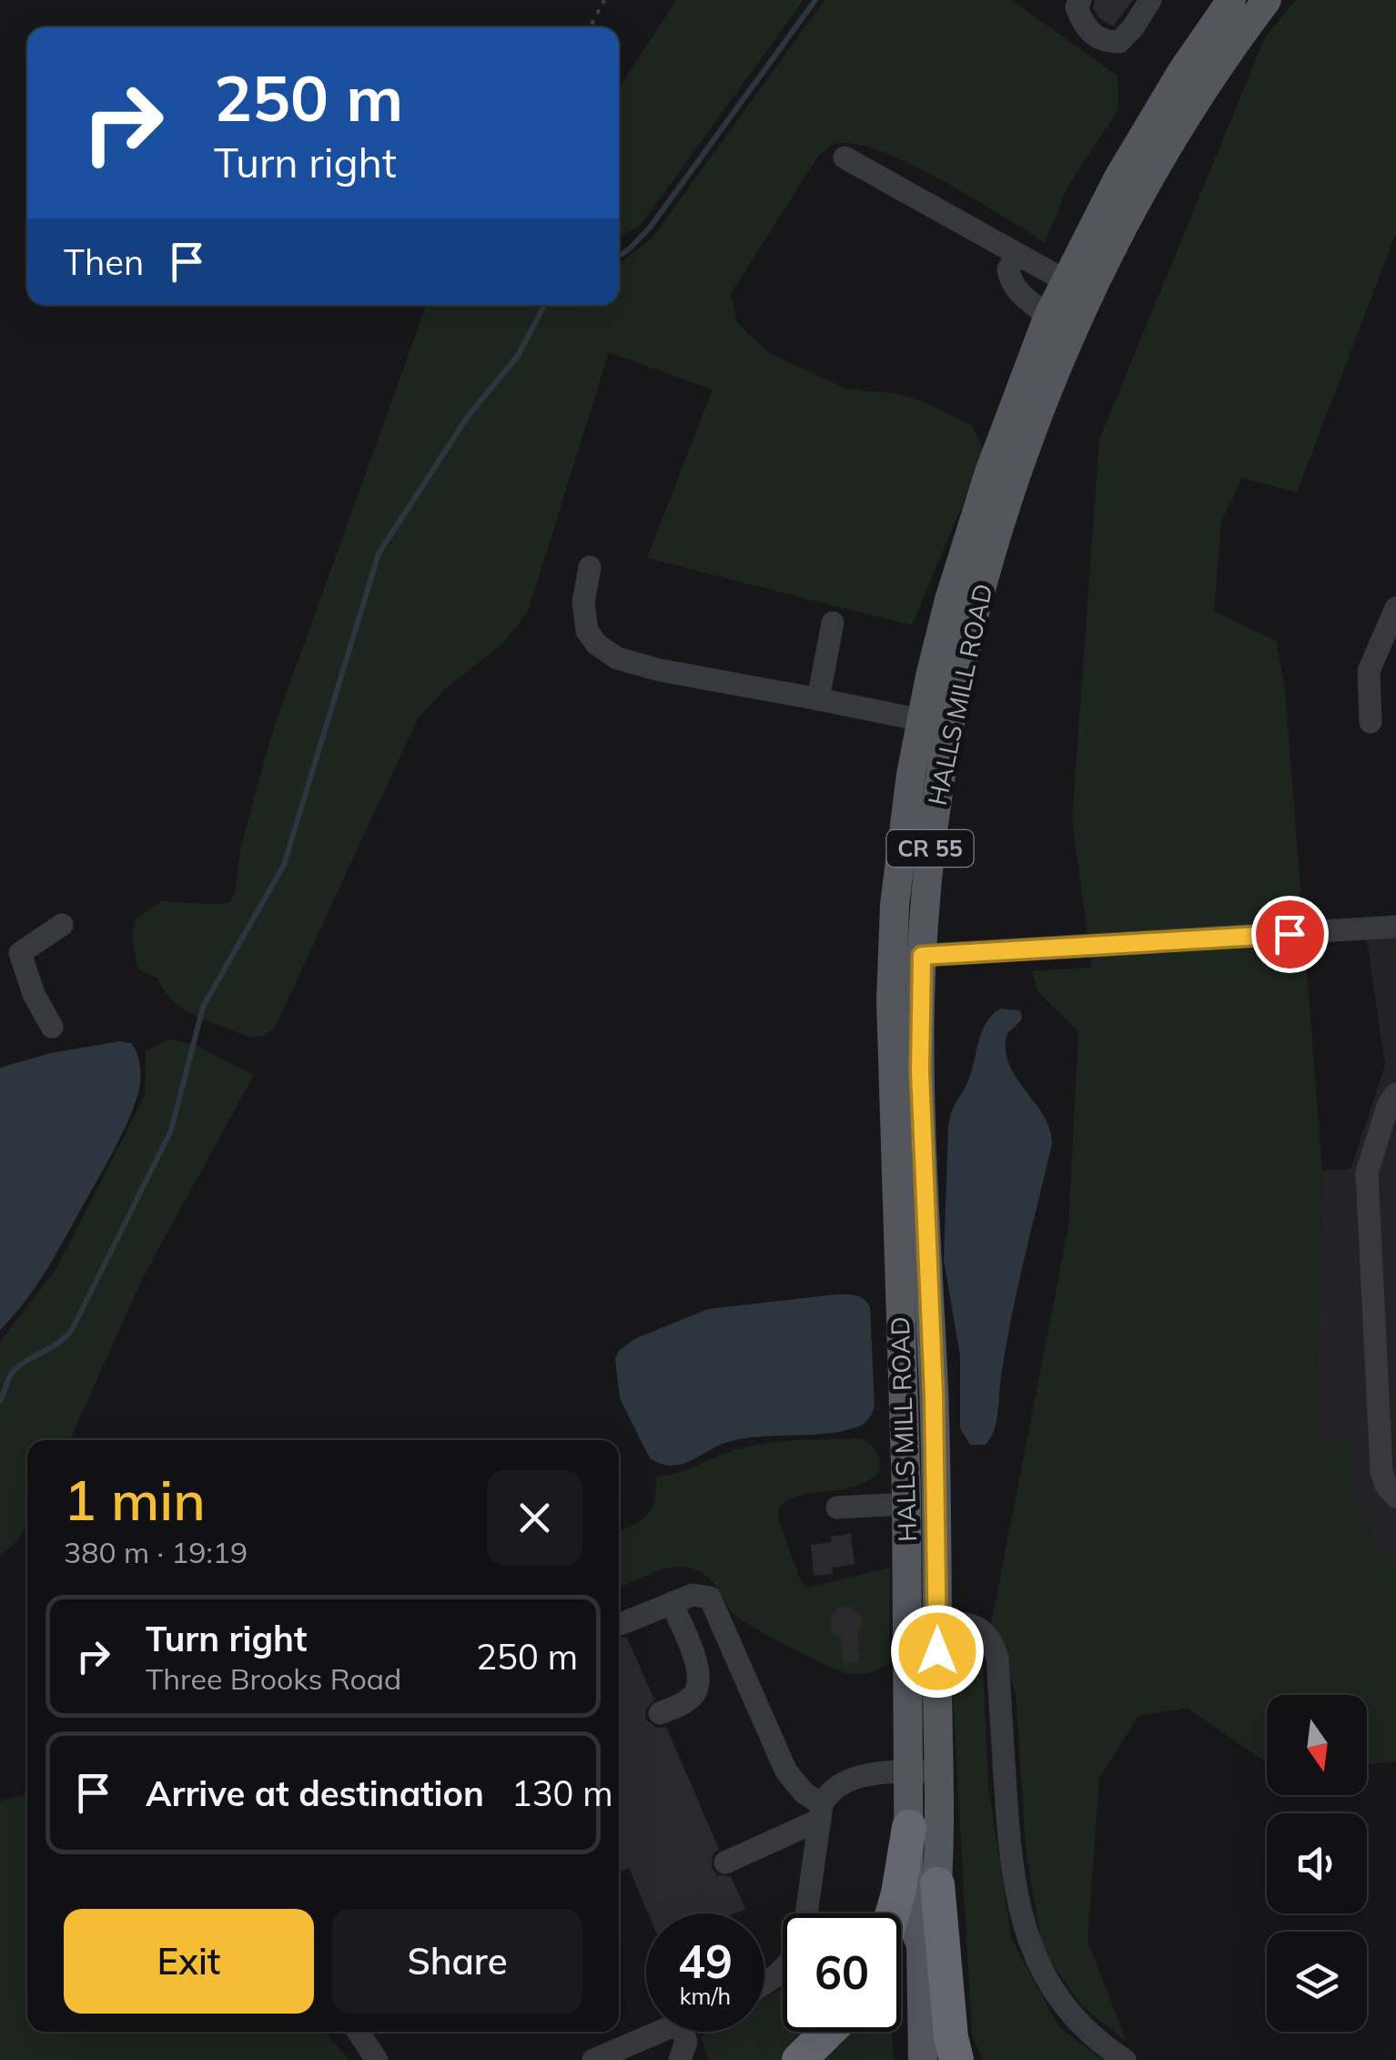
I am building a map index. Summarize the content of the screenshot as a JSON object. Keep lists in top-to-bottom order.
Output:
{
  "streets": {
    "main road": ["HALLS MILL ROAD", "CR 55"]
  },
  "north": "bottom",
  "page": {
    "turn": ["250 m", "Turn right"],
    "then": "Then",
    "heading": ["1 min", "380 m · 19:19"],
    "list": [
      {
        "name": "Turn right",
        "note": "Three Brooks Road",
        "value": "250 m"
      },
      {
        "name": "Arrive at destination",
        "value": "130 m"
      }
    ],
    "buttons": ["Exit", "Share"],
    "speed": "49 km/h",
    "limit": "60"
  }
}
